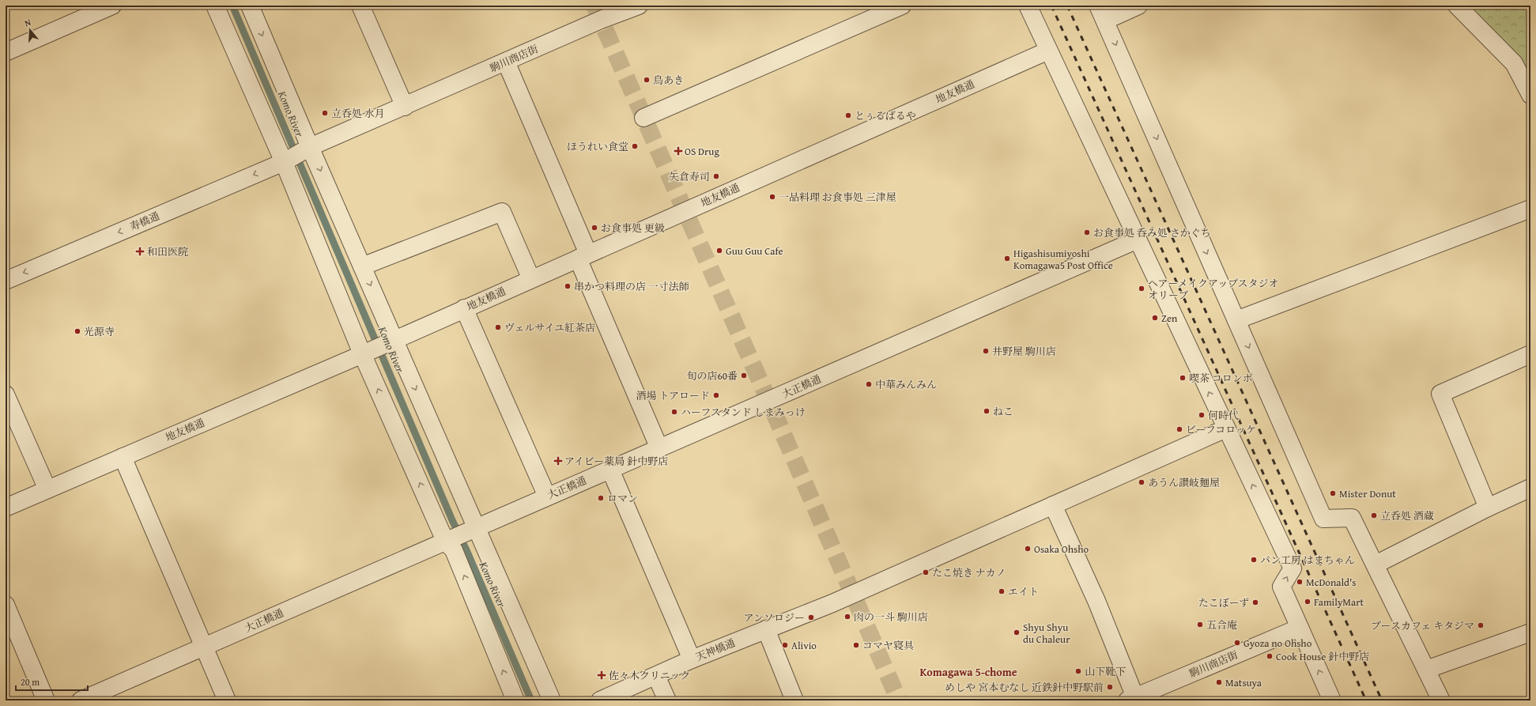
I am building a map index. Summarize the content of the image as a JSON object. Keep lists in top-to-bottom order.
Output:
{
  "streets": {
    "street": [
      "駒川商店街",
      "地友橋通",
      "寿橋通",
      "大正橋通",
      "天神橋通"
    ]
  },
  "one_way": ["寿橋通"],
  "districts": ["Komagawa 5-chome"],
  "water": ["Komo River"],
  "places": {
    "other": [
      "鳥あき",
      "立呑処 水月",
      "とぅるばるや",
      "ほうれい食堂",
      "矢倉寿司",
      "一品料理 お食事処 三津屋",
      "お食事処 更級",
      "お食事処 呑み処 さかぐち",
      "Guu Guu Cafe",
      "Higashisumiyoshi Komagawa5 Post Office",
      "串かつ料理の店 一寸法師",
      "ヘアーメイクアップスタジオ オリーブ",
      "Zen",
      "ヴェルサイユ紅茶店",
      "光源寺",
      "井野屋 駒川店",
      "旬の店60番",
      "喫茶 コロンボ",
      "中華みんみん",
      "酒場 トアロード",
      "ねこ",
      "ハーフスタンド しまみっけ",
      "何時代",
      "ビーフコロッケ",
      "あうん讃岐麺屋",
      "Mister Donut",
      "ロマン",
      "立呑処 酒蔵",
      "Osaka Ohsho",
      "パン工房 はまちゃん",
      "たこ焼き ナカノ",
      "McDonald's",
      "エイト",
      "FamilyMart",
      "たこぼーず",
      "肉の一斗 駒川店",
      "アンソロジー",
      "五合庵",
      "プースカフェ キタジマ",
      "Shyu Shyu du Chaleur",
      "Gyoza no Ohsho",
      "Alivio",
      "コマヤ寝具",
      "Cook House 針中野店",
      "山下靴下",
      "Matsuya",
      "めしや 宮本むなし 近鉄針中野駅前"
    ],
    "health": [
      "OS Drug",
      "和田医院",
      "アイビー薬局 針中野店",
      "佐々木クリニック"
    ]
  },
  "scale_bar": "20 m",
  "north": "top"
}
